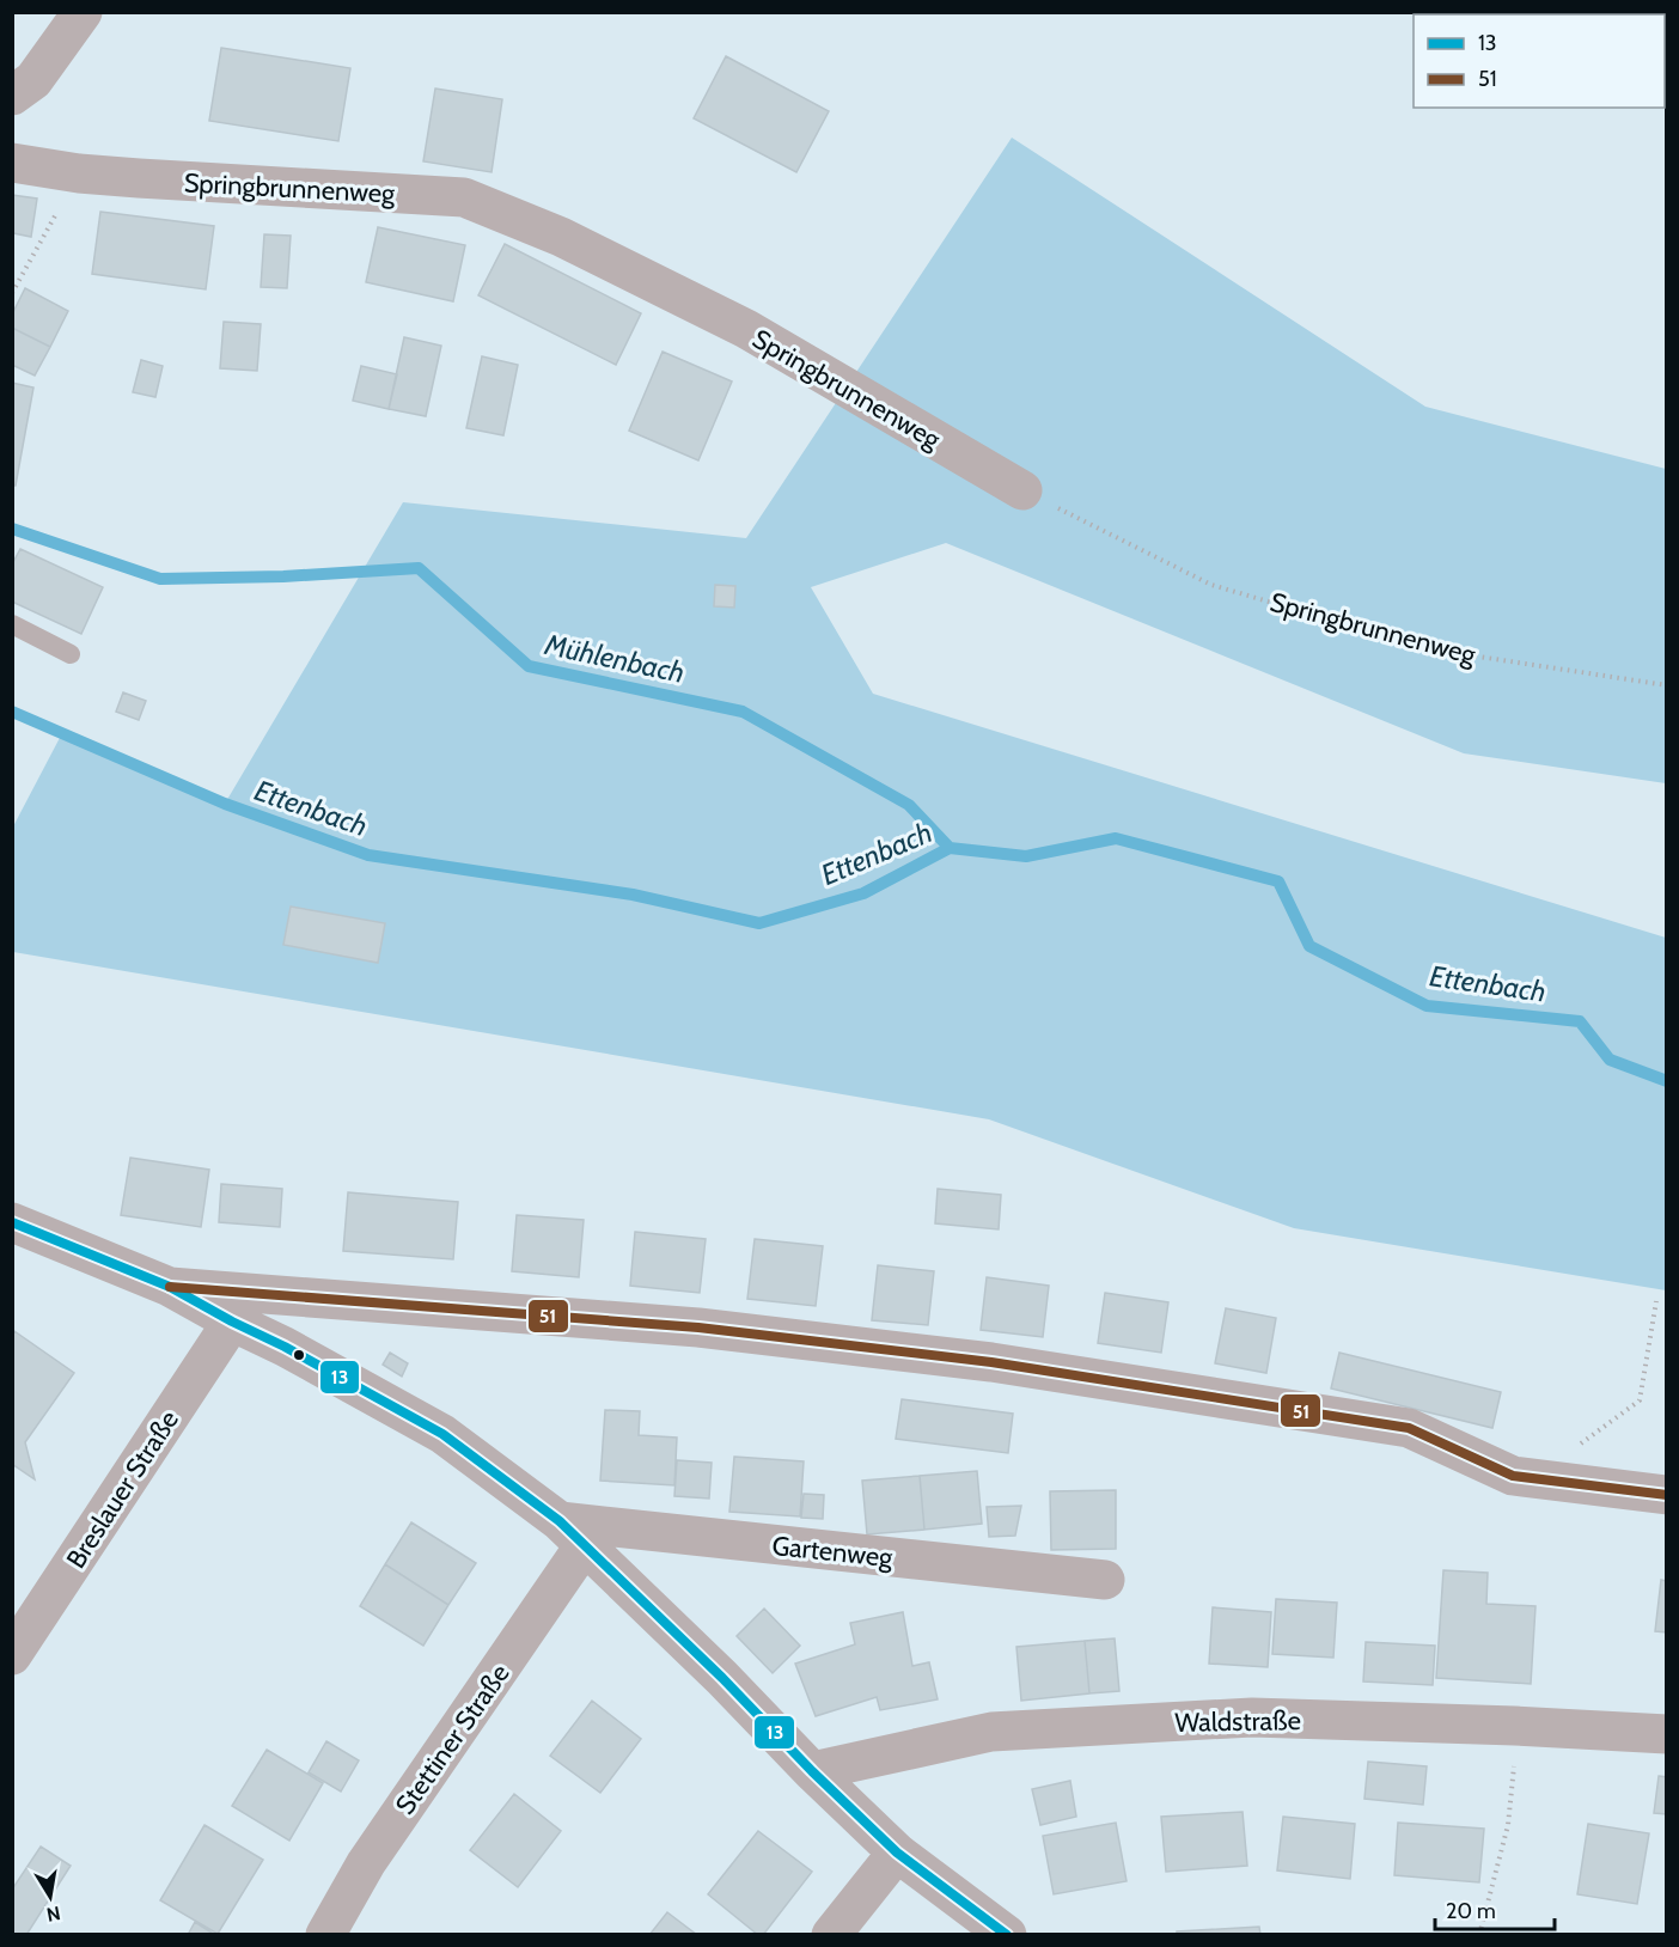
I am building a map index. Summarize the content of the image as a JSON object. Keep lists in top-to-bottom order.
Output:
{
  "streets": {
    "street": [
      "Springbrunnenweg",
      "Breslauer Straße",
      "Gartenweg",
      "Waldstraße",
      "Stettiner Straße"
    ]
  },
  "crossings": [
    ["Gartenweg", "Stettiner Straße"]
  ],
  "water": ["Mühlenbach", "Ettenbach"],
  "lines": ["transit line 13", "transit line 51"],
  "legend": ["13", "51"],
  "scale_bar": "20 m",
  "north": "bottom"
}
